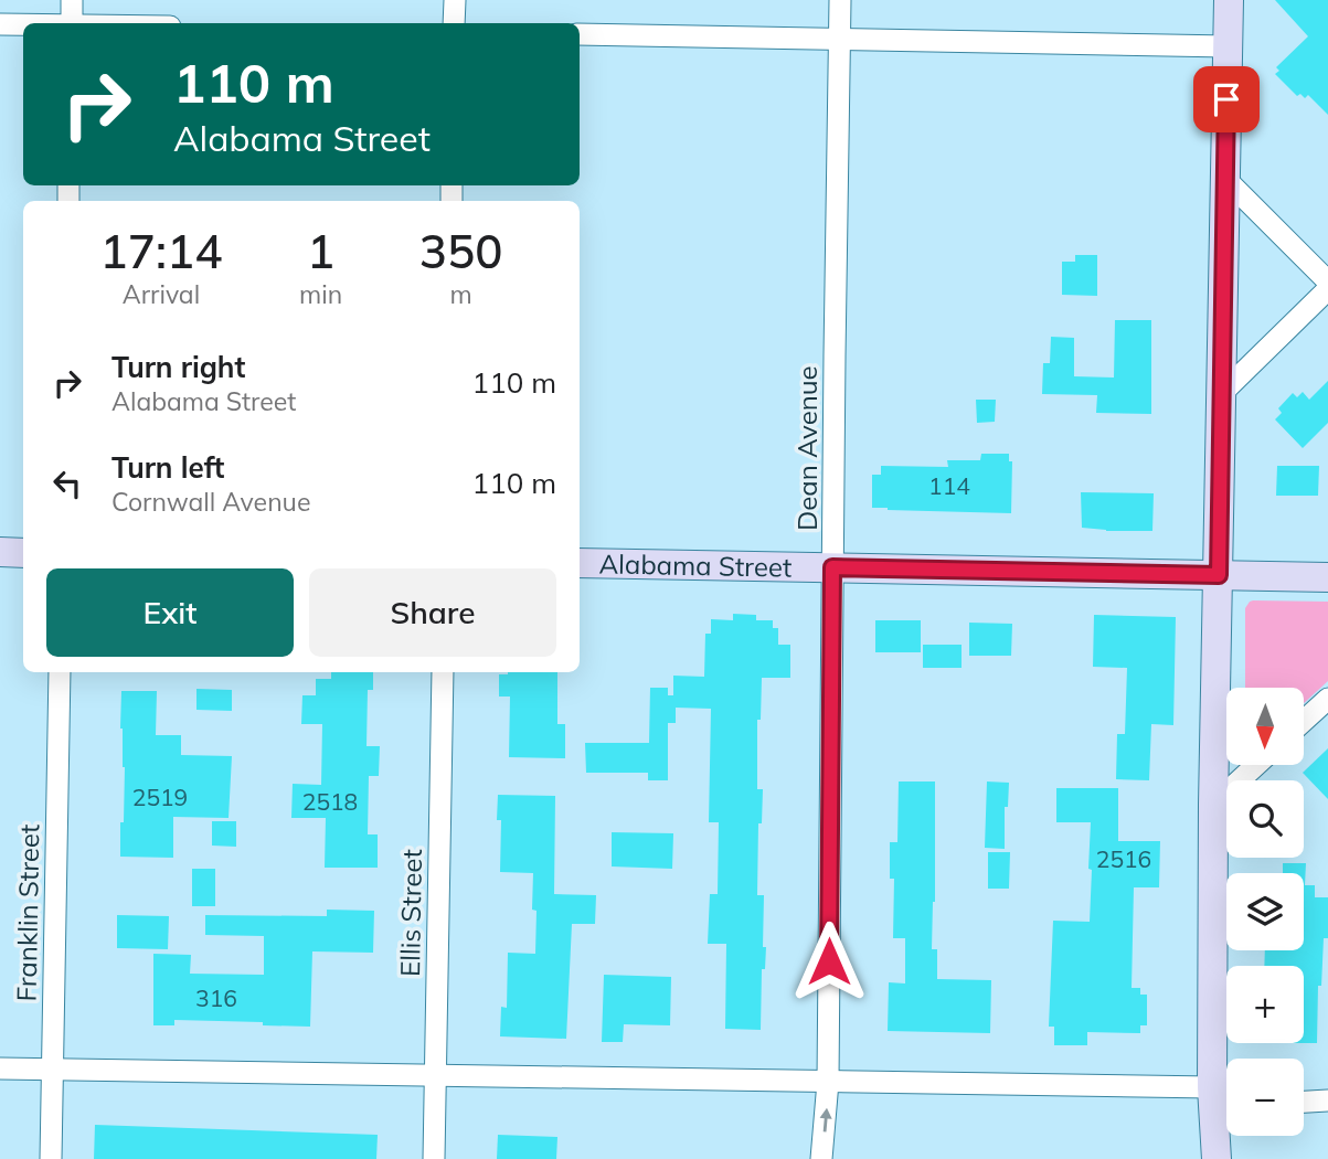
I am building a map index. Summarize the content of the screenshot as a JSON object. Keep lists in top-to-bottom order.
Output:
{
  "streets": {
    "main road": ["Alabama Street"],
    "street": ["Dean Avenue", "Franklin Street", "Ellis Street"]
  },
  "crossings": [
    ["Dean Avenue", "Alabama Street"]
  ],
  "house_numbers": [
    "114",
    "2519",
    "2518",
    "2516",
    "316"
  ],
  "north": "bottom",
  "page": {
    "turn": ["110 m", "Alabama Street"],
    "eta": [
      "17:14",
      "Arrival",
      "1",
      "min",
      "350",
      "m"
    ],
    "list": [
      {
        "name": "Turn right",
        "note": "Alabama Street",
        "value": "110 m"
      },
      {
        "name": "Turn left",
        "note": "Cornwall Avenue",
        "value": "110 m"
      }
    ],
    "buttons": ["Exit", "Share"],
    "map_buttons": ["+", "−"]
  }
}
